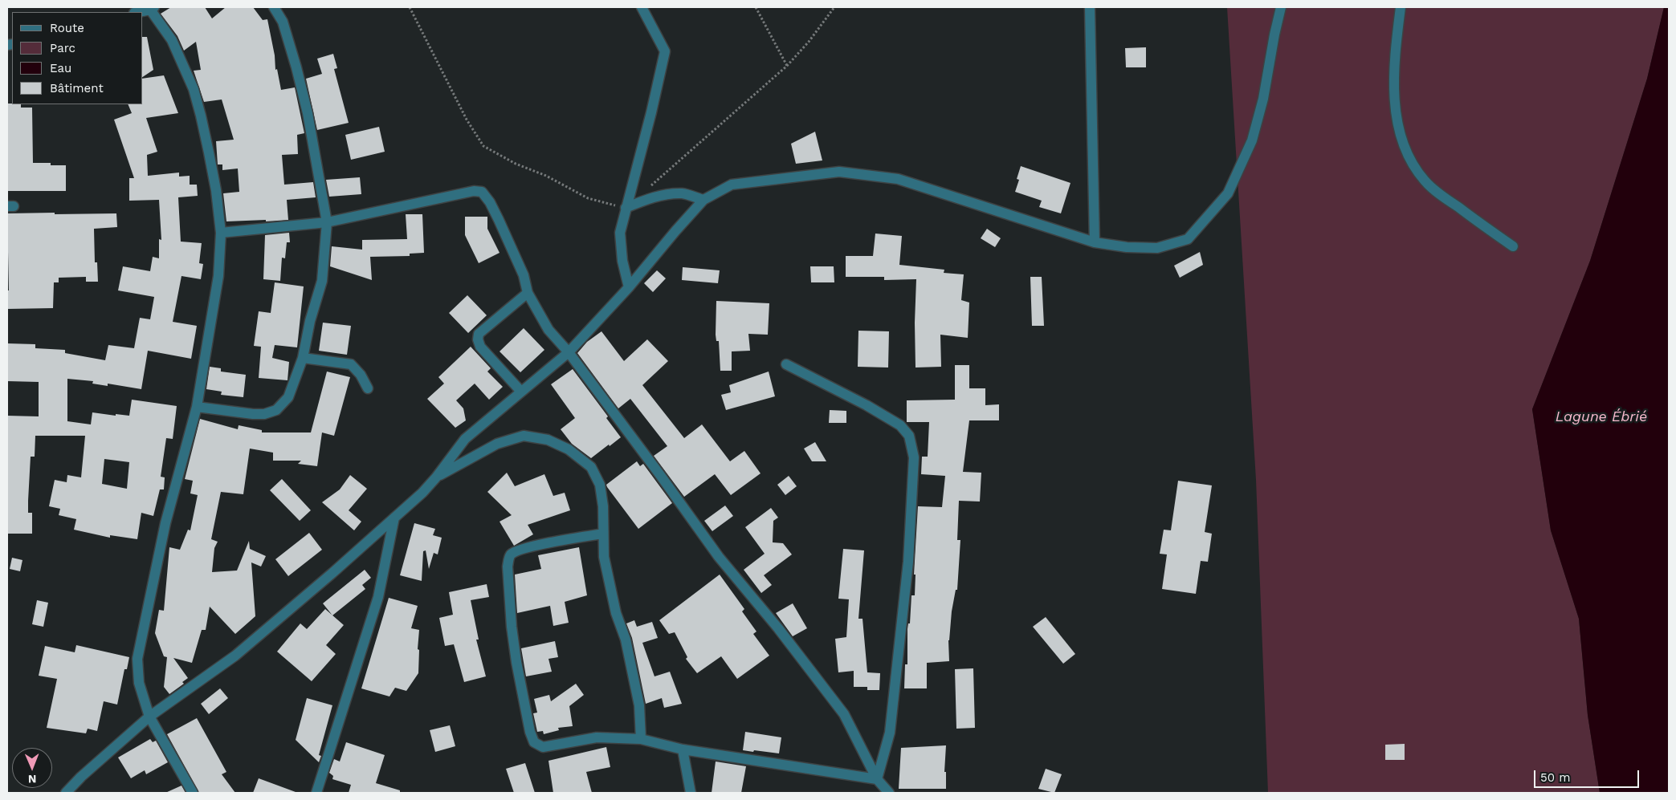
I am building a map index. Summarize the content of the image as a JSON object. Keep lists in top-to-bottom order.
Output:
{
  "water": ["Lagune Ébrié"],
  "legend": [
    "Route",
    "Parc",
    "Eau",
    "Bâtiment"
  ],
  "scale_bar": "50 m",
  "north": "bottom"
}
